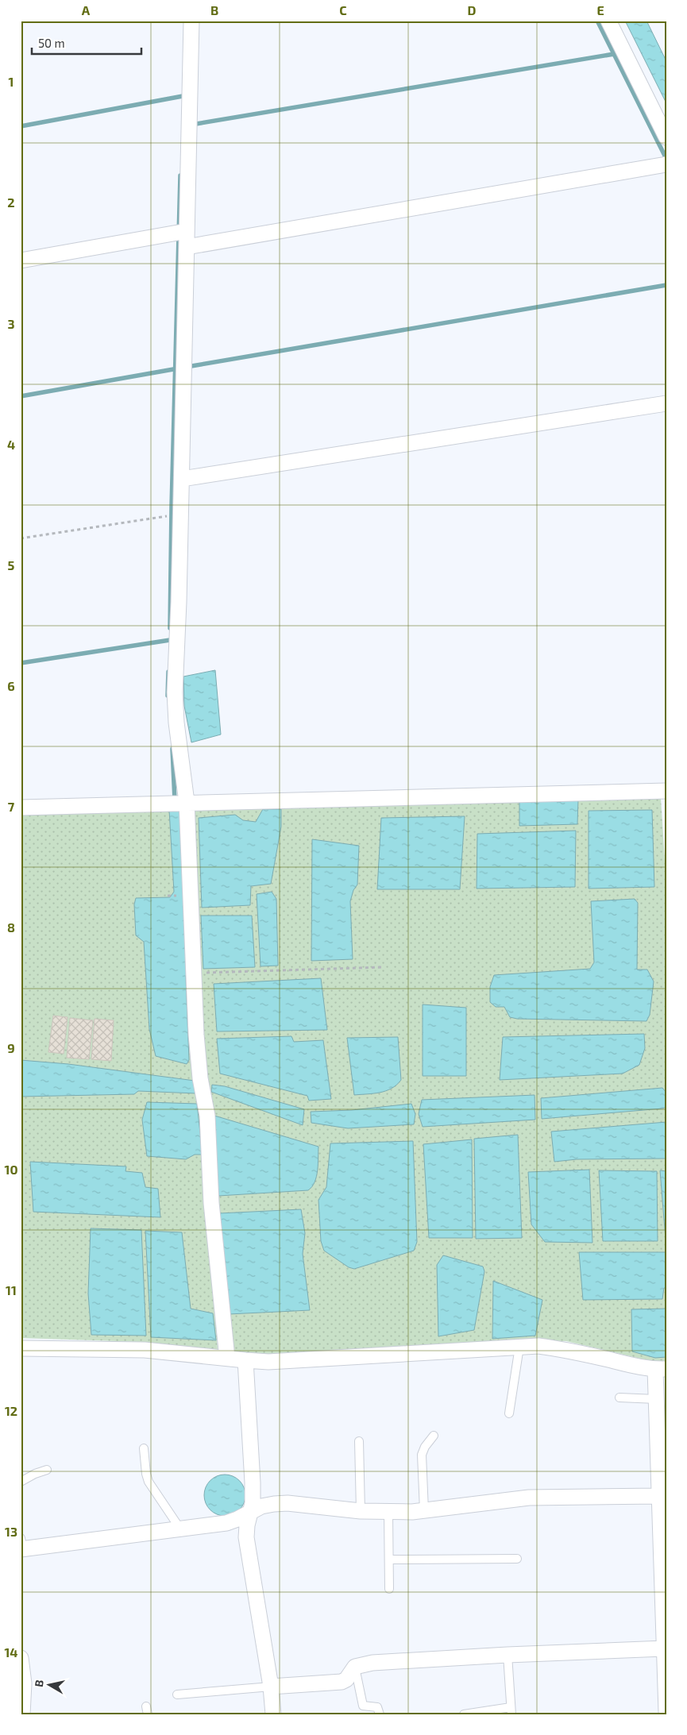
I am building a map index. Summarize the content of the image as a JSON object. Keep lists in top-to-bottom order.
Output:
{
  "scale_bar": "50 m",
  "north": "left",
  "grid": {
    "columns": [
      "A",
      "B",
      "C",
      "D",
      "E"
    ],
    "rows": [
      "1",
      "2",
      "3",
      "4",
      "5",
      "6",
      "7",
      "8",
      "9",
      "10",
      "11",
      "12",
      "13",
      "14"
    ]
  }
}
